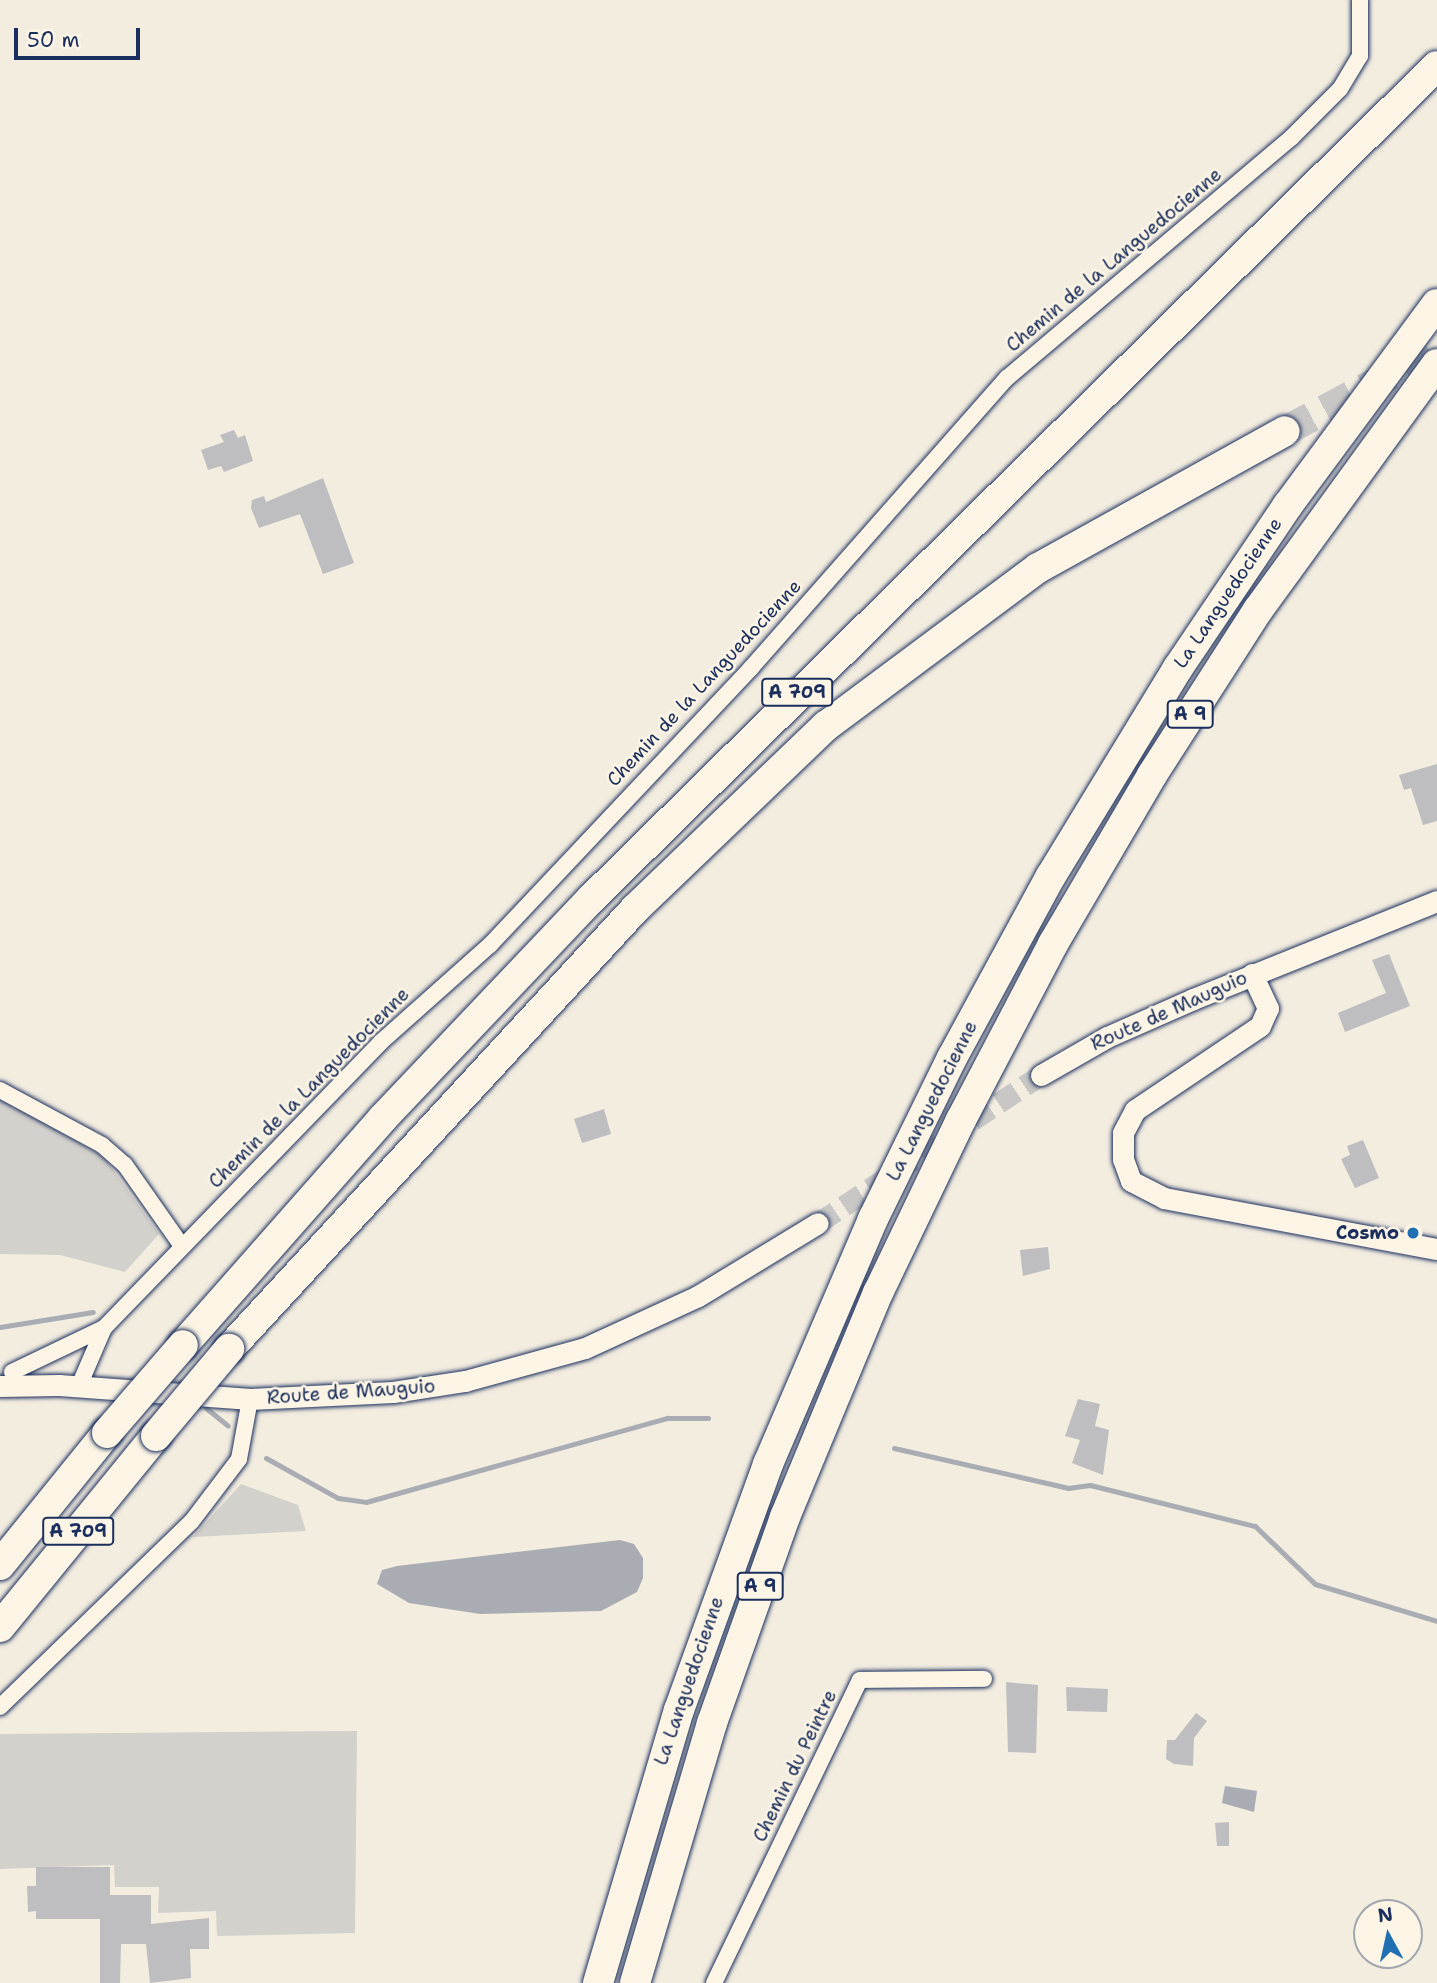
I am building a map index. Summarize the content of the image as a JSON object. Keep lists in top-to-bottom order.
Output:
{
  "streets": {
    "highway": ["La Languedocienne", "A 709", "A 9"],
    "street": ["Chemin de la Languedocienne", "Route de Mauguio", "Chemin du Peintre"]
  },
  "crossings": [
    ["Chemin de la Languedocienne", "Route de Mauguio"]
  ],
  "places": ["Cosmo"],
  "scale_bar": "50 m",
  "north": "top"
}
